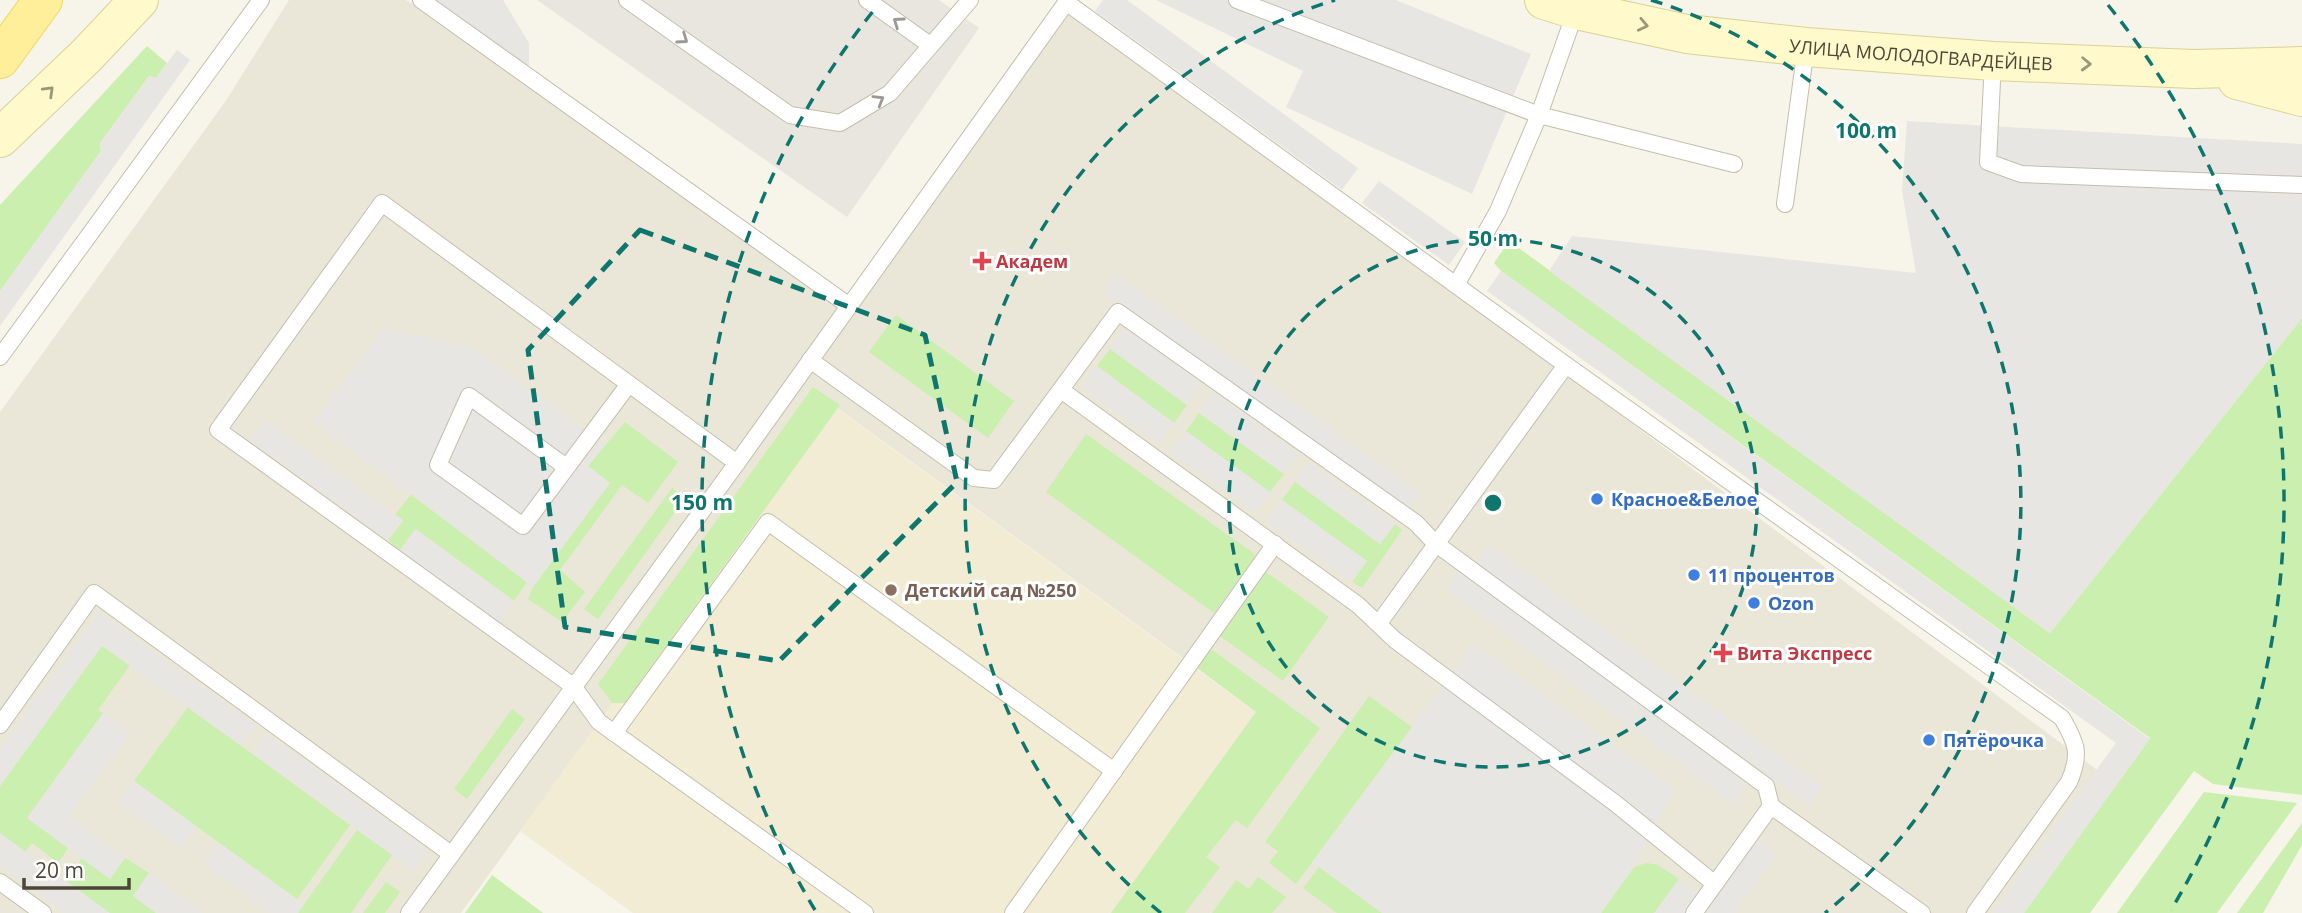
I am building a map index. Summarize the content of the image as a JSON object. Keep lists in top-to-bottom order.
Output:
{
  "streets": {
    "main road": ["УЛИЦА МОЛОДОГВАРДЕЙЦЕВ"]
  },
  "one_way": ["УЛИЦА МОЛОДОГВАРДЕЙЦЕВ"],
  "places": {
    "health": ["Академ", "Вита Экспресс"],
    "other": [
      "Красное&Белое",
      "11 процентов",
      "Детский сад №250",
      "Ozon",
      "Пятёрочка"
    ]
  },
  "scale_bar": "20 m",
  "rings": ["100 m", "50 m", "150 m"]
}
